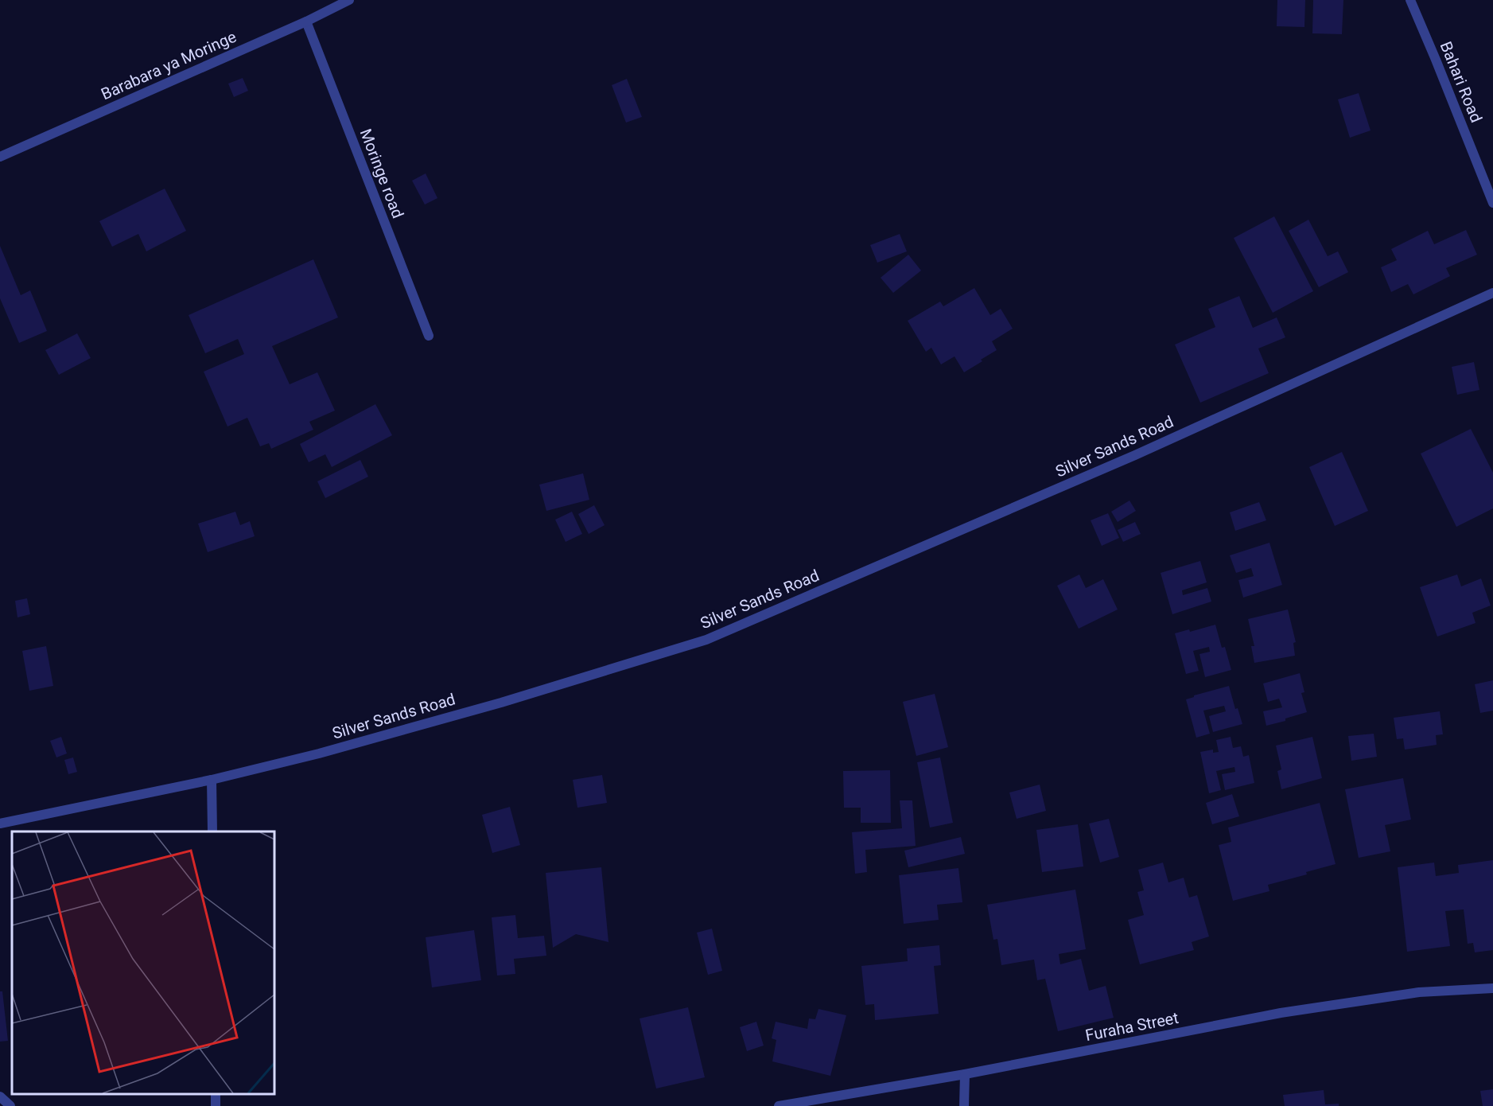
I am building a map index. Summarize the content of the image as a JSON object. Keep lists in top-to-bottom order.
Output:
{
  "streets": {
    "street": [
      "Barabara ya Moringe",
      "Bahari Road",
      "Moringe road",
      "Silver Sands Road",
      "Furaha Street"
    ]
  },
  "crossings": [
    ["Barabara ya Moringe", "Moringe road"]
  ]
}
